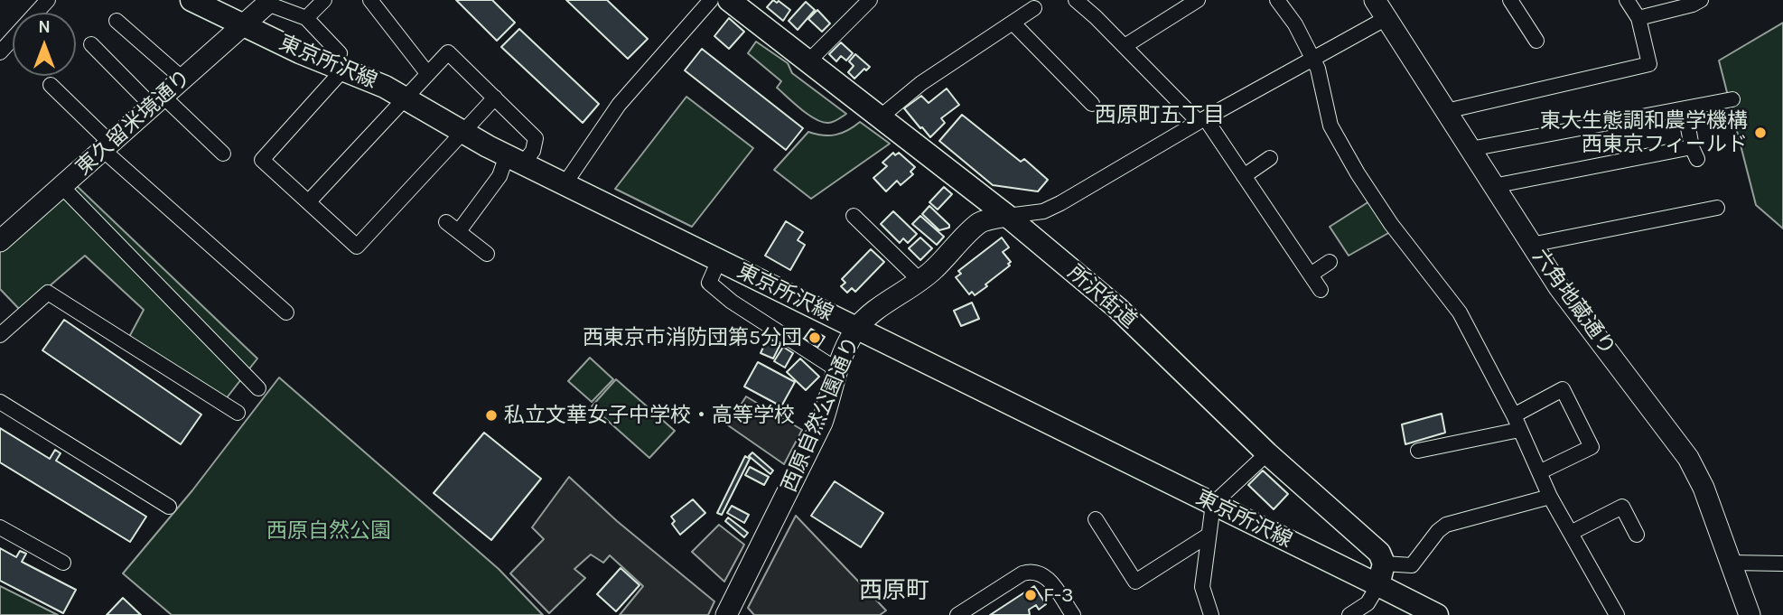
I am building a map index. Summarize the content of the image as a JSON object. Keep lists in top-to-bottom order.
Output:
{
  "streets": {
    "main road": ["東京所沢線", "所沢街道"],
    "street": ["東久留米境通り", "六角地蔵通り", "西原自然公園通り"]
  },
  "crossings": [
    ["東京所沢線", "東久留米境通り"],
    ["東京所沢線", "西原自然公園通り"],
    ["所沢街道", "西原自然公園通り"],
    ["六角地蔵通り", "西原自然公園通り"]
  ],
  "districts": ["西原町五丁目", "西原町"],
  "parks": ["西原自然公園"],
  "places": [
    "東大生態調和農学機構 西東京フィールド",
    "西東京市消防団第5分団",
    "私立文華女子中学校・高等学校",
    "F-3"
  ],
  "north": "top"
}
